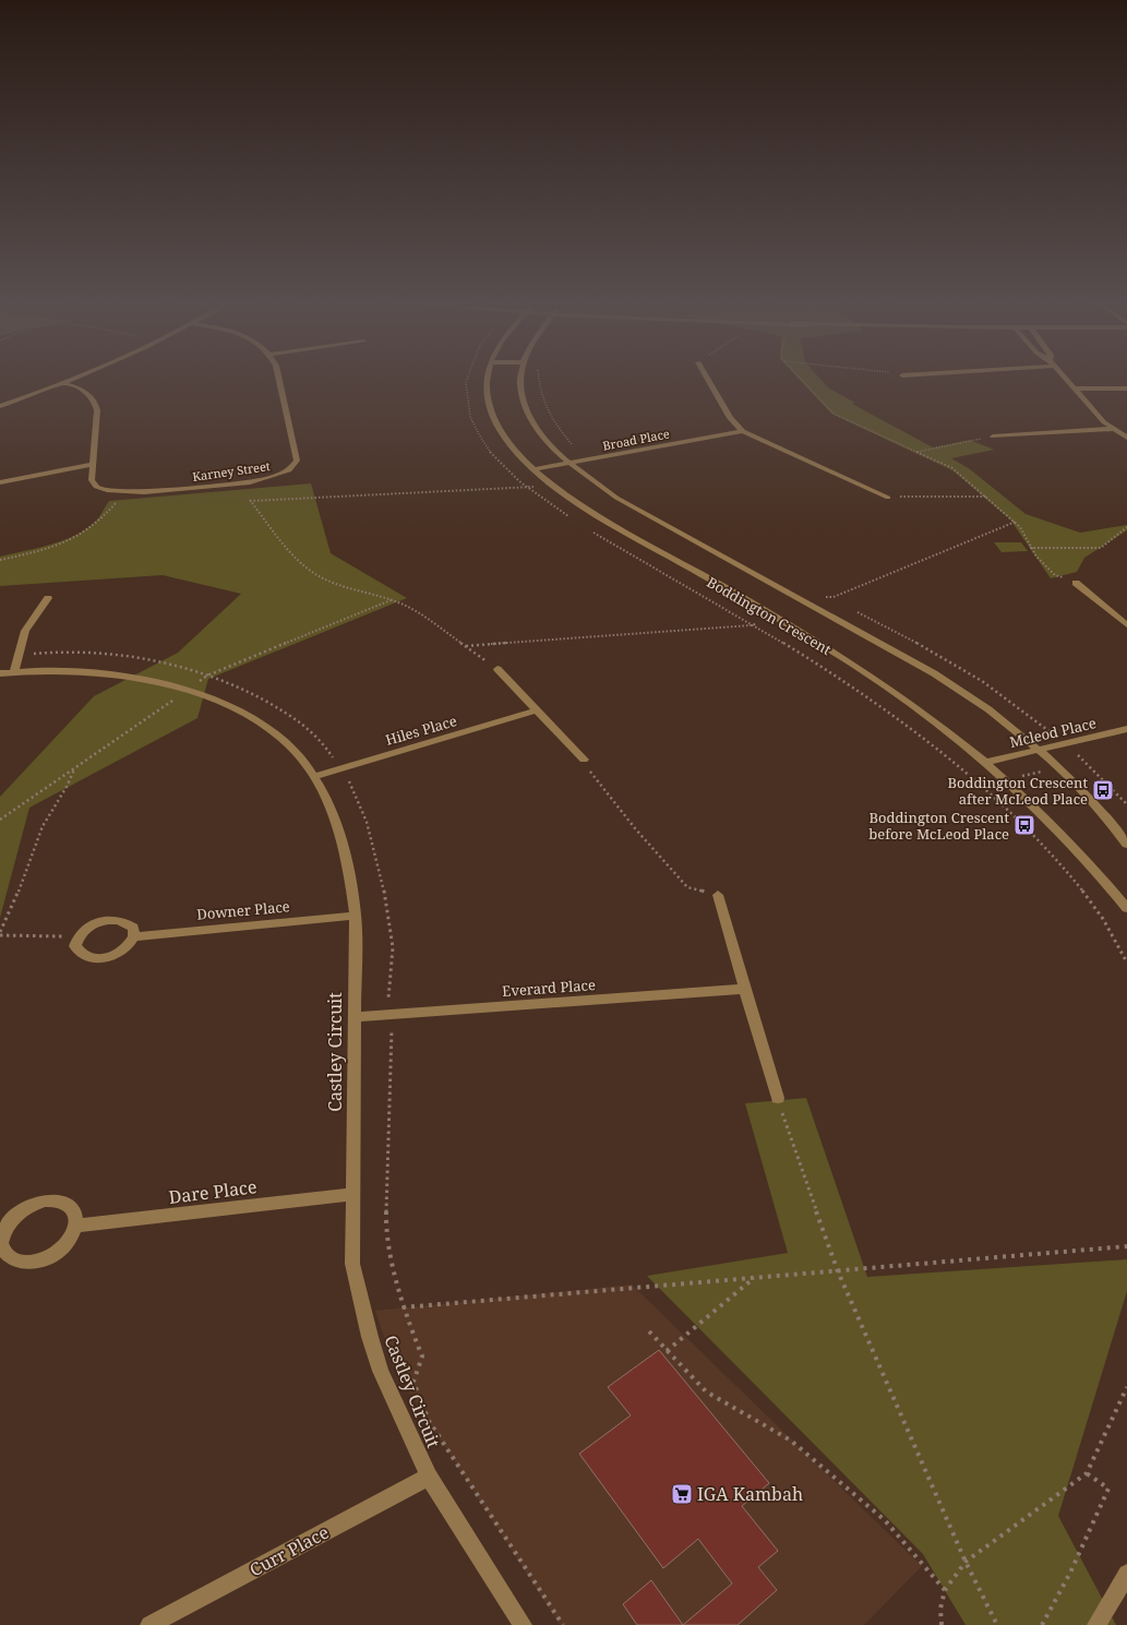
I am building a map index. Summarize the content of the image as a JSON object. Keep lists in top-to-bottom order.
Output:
{
  "streets": {
    "street": [
      "Broad Place",
      "Karney Street",
      "Boddington Crescent",
      "Hiles Place",
      "Mcleod Place",
      "Downer Place",
      "Everard Place",
      "Castley Circuit",
      "Dare Place",
      "Curr Place"
    ]
  },
  "crossings": [
    ["Broad Place", "Boddington Crescent"],
    ["Boddington Crescent", "Mcleod Place"],
    ["Hiles Place", "Castley Circuit"],
    ["Downer Place", "Castley Circuit"],
    ["Everard Place", "Castley Circuit"],
    ["Castley Circuit", "Dare Place"],
    ["Castley Circuit", "Curr Place"]
  ],
  "places": {
    "bus stop": ["Boddington Crescent after McLeod Place", "Boddington Crescent before McLeod Place"],
    "supermarket": ["IGA Kambah"]
  }
}
